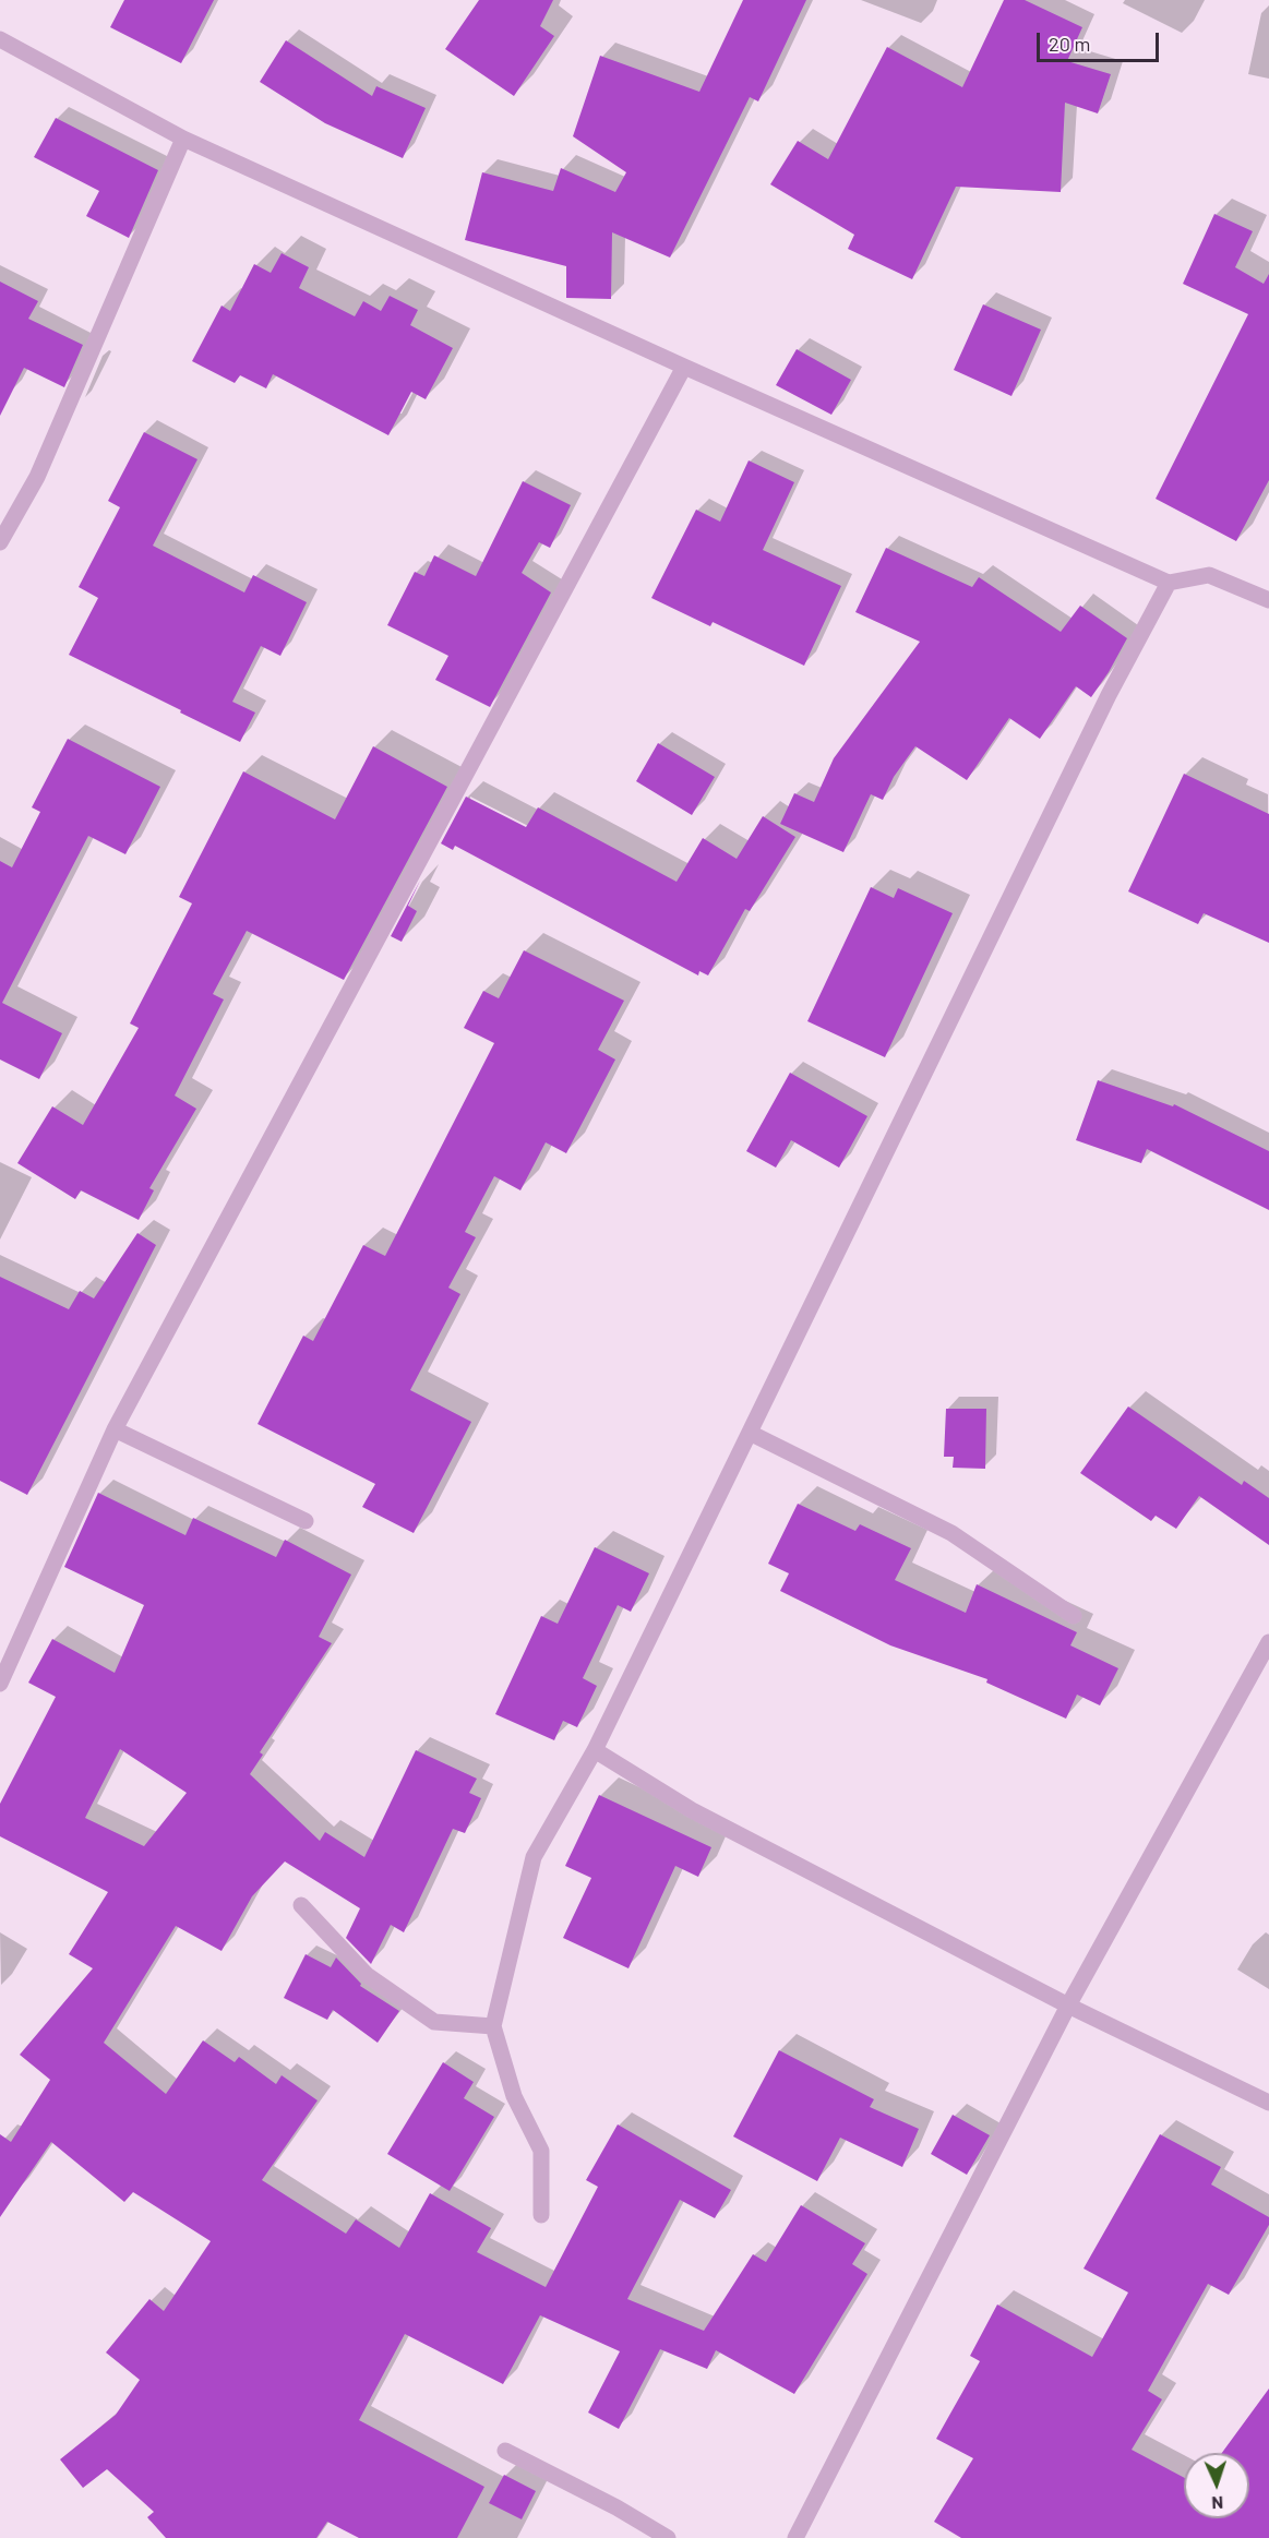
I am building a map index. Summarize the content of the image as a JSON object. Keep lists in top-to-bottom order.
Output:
{
  "scale_bar": "20 m",
  "north": "bottom"
}
